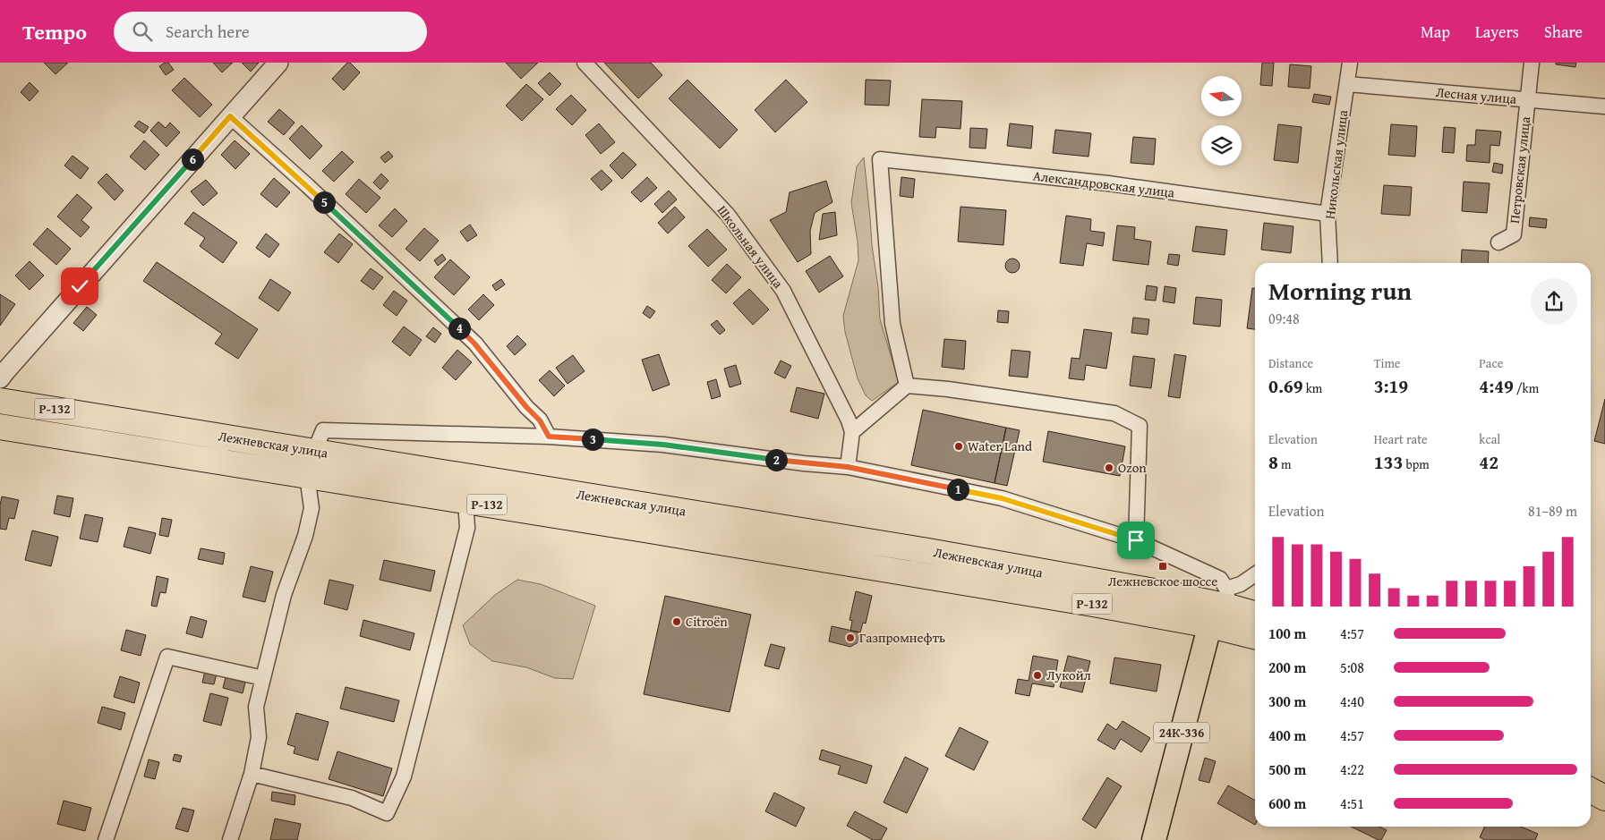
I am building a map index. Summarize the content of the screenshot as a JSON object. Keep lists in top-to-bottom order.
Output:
{
  "streets": {
    "highway": ["Р-132", "Лежневская улица"],
    "main road": ["24К-336"],
    "street": [
      "Лесная улица",
      "Никольская улица",
      "Петровская улица",
      "Александровская улица",
      "Школьная улица"
    ]
  },
  "crossings": [
    ["Лесная улица", "Никольская улица"],
    ["Лесная улица", "Петровская улица"],
    ["Никольская улица", "Александровская улица"],
    ["Лежневская улица", "24К-336"]
  ],
  "places": {
    "other": [
      "Water Land",
      "Ozon",
      "Citroën",
      "Газпромнефть",
      "Лукойл"
    ],
    "transit": ["Лежневское шоссе"]
  },
  "north": "left",
  "page": {
    "header": "Tempo",
    "search": "Search here",
    "nav": ["Map", "Layers", "Share"],
    "pins": [
      "6",
      "5",
      "4",
      "3",
      "2",
      "1"
    ],
    "heading": ["Morning run", "09:48"],
    "stats": [
      ["Distance", "0.69 km"],
      ["Time", "3:19"],
      ["Pace", "4:49 /km"],
      ["Elevation", "8 m"],
      ["Heart rate", "133 bpm"],
      ["kcal", "42"]
    ],
    "chart": ["Elevation", "81–89 m"],
    "list": [
      {
        "name": "100 m",
        "note": "4:57"
      },
      {
        "name": "200 m",
        "note": "5:08"
      },
      {
        "name": "300 m",
        "note": "4:40"
      },
      {
        "name": "400 m",
        "note": "4:57"
      },
      {
        "name": "500 m",
        "note": "4:22"
      },
      {
        "name": "600 m",
        "note": "4:51"
      }
    ]
  }
}
